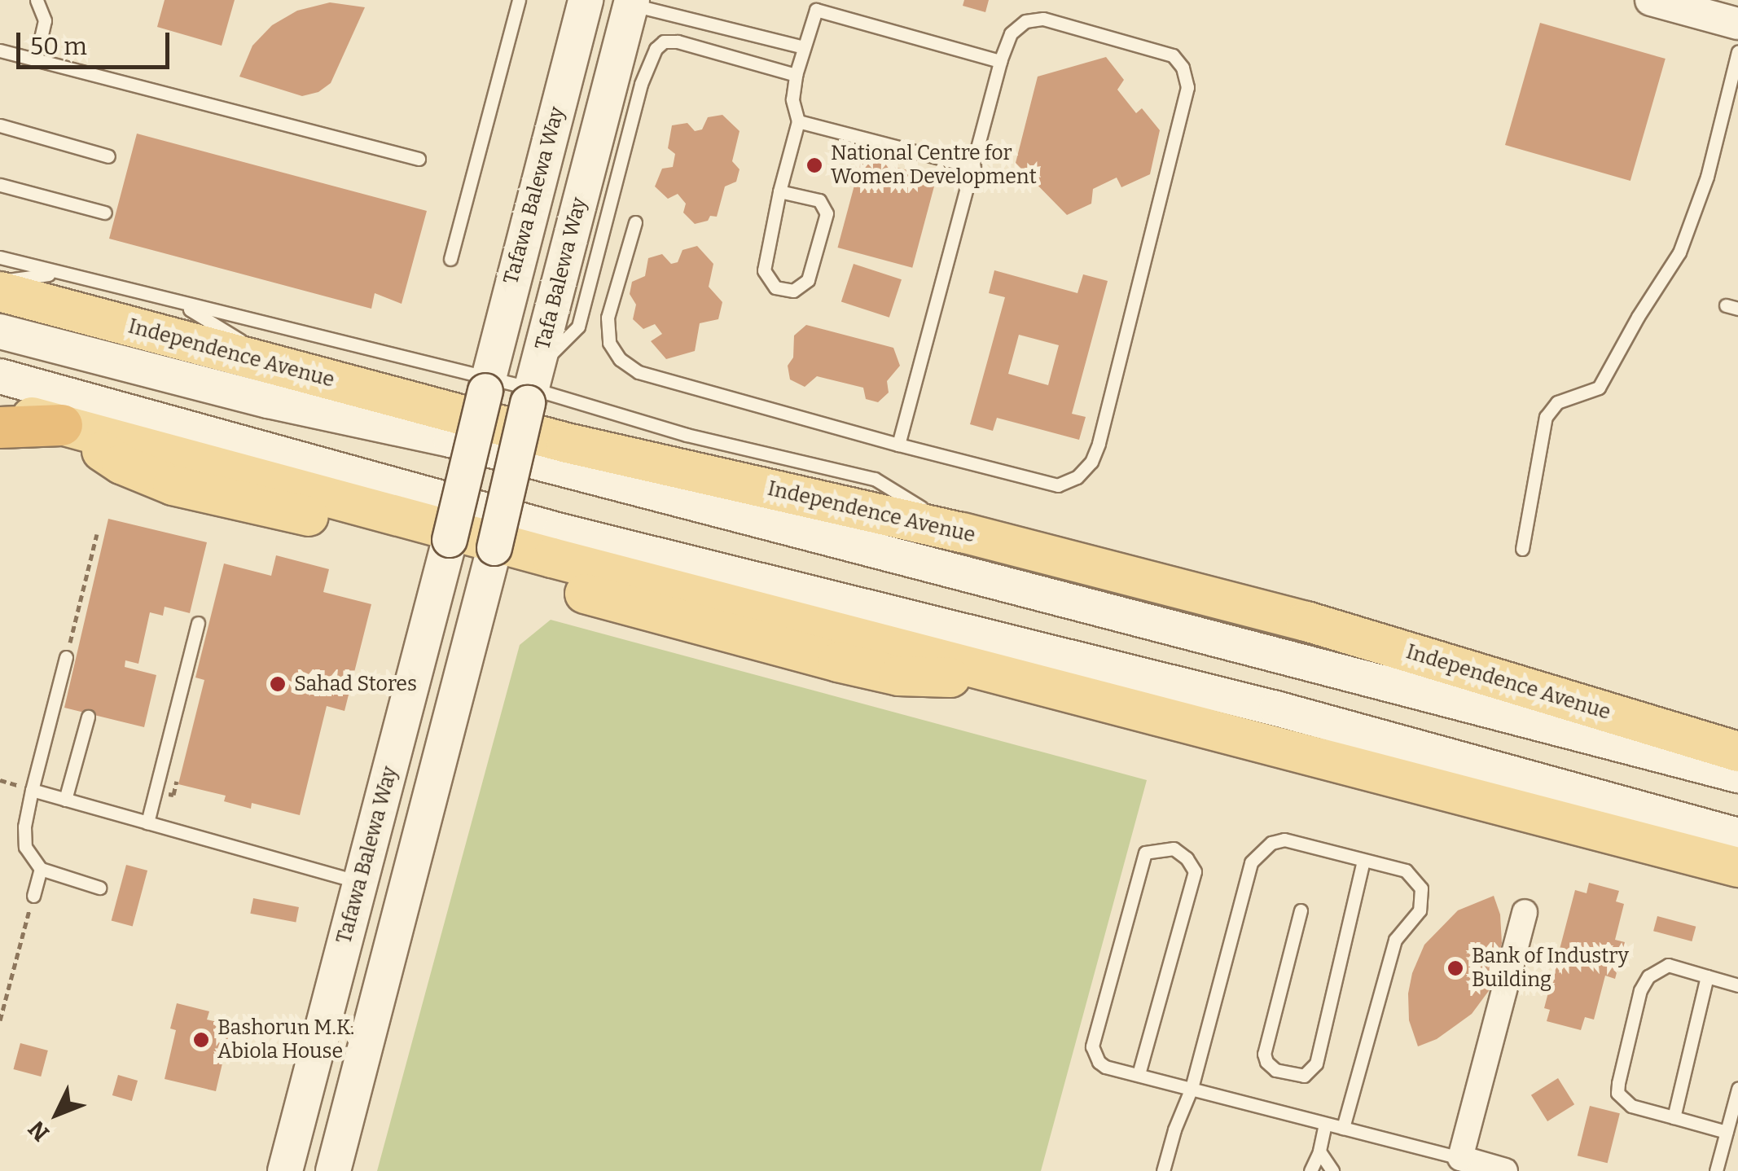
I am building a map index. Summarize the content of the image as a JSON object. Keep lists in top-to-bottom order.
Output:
{
  "streets": {
    "main road": ["Tafawa Balewa Way", "Tafa Balewa Way", "Independence Avenue"]
  },
  "places": [
    "National Centre for Women Development",
    "Sahad Stores",
    "Bank of Industry Building",
    "Bashorun M.K. Abiola House"
  ],
  "scale_bar": "50 m",
  "north": "bottom left"
}
